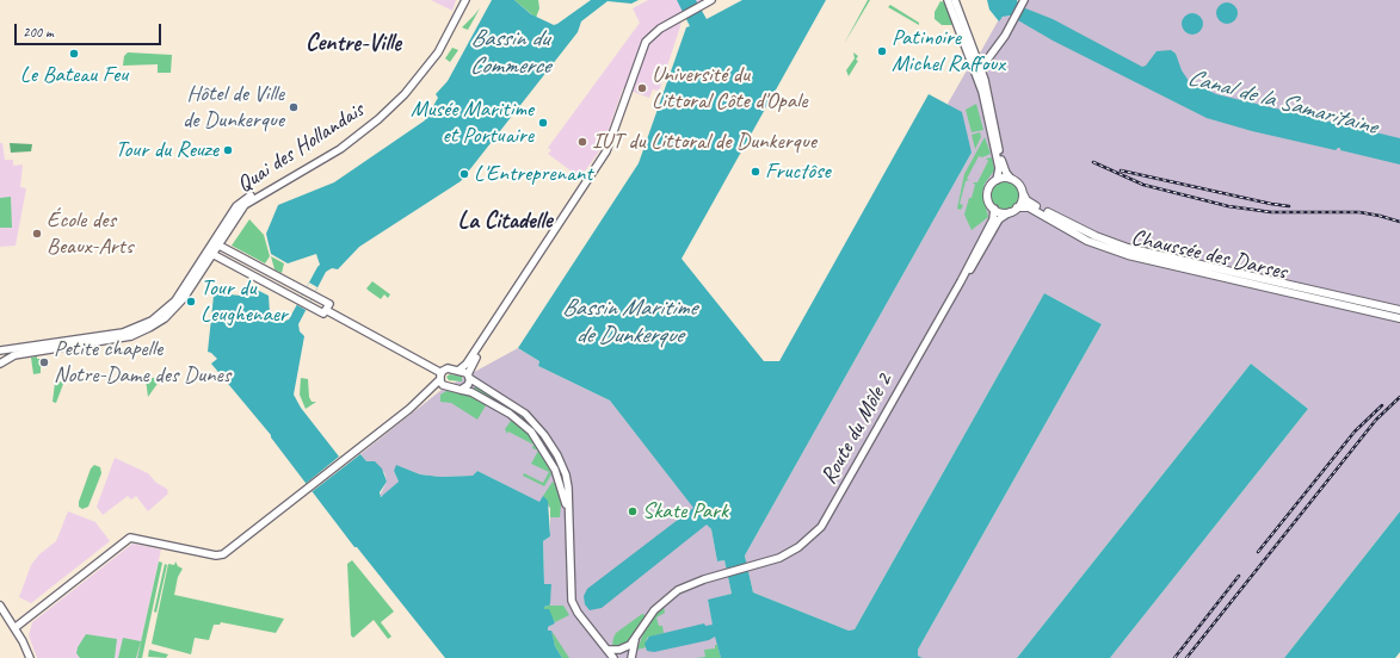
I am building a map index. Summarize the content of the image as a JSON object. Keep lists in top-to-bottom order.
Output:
{
  "streets": {
    "main road": ["Quai des Hollandais", "Chaussée des Darses", "Route du Môle 2"]
  },
  "crossings": [
    ["Chaussée des Darses", "Route du Môle 2"]
  ],
  "districts": ["Centre-Ville", "La Citadelle"],
  "water": ["Bassin du Commerce", "Canal de la Samaritaine", "Bassin Maritime de Dunkerque"],
  "places": [
    "Patinoire Michel Raffoux",
    "Le Bateau Feu",
    "Université du Littoral Côte d'Opale",
    "Hôtel de Ville de Dunkerque",
    "Musée Maritime et Portuaire",
    "IUT du Littoral de Dunkerque",
    "Tour du Reuze",
    "Fructôse",
    "L'Entreprenant",
    "École des Beaux-Arts",
    "Tour du Leughenaer",
    "Petite chapelle Notre-Dame des Dunes",
    "Skate Park"
  ],
  "scale_bar": "200 m"
}
